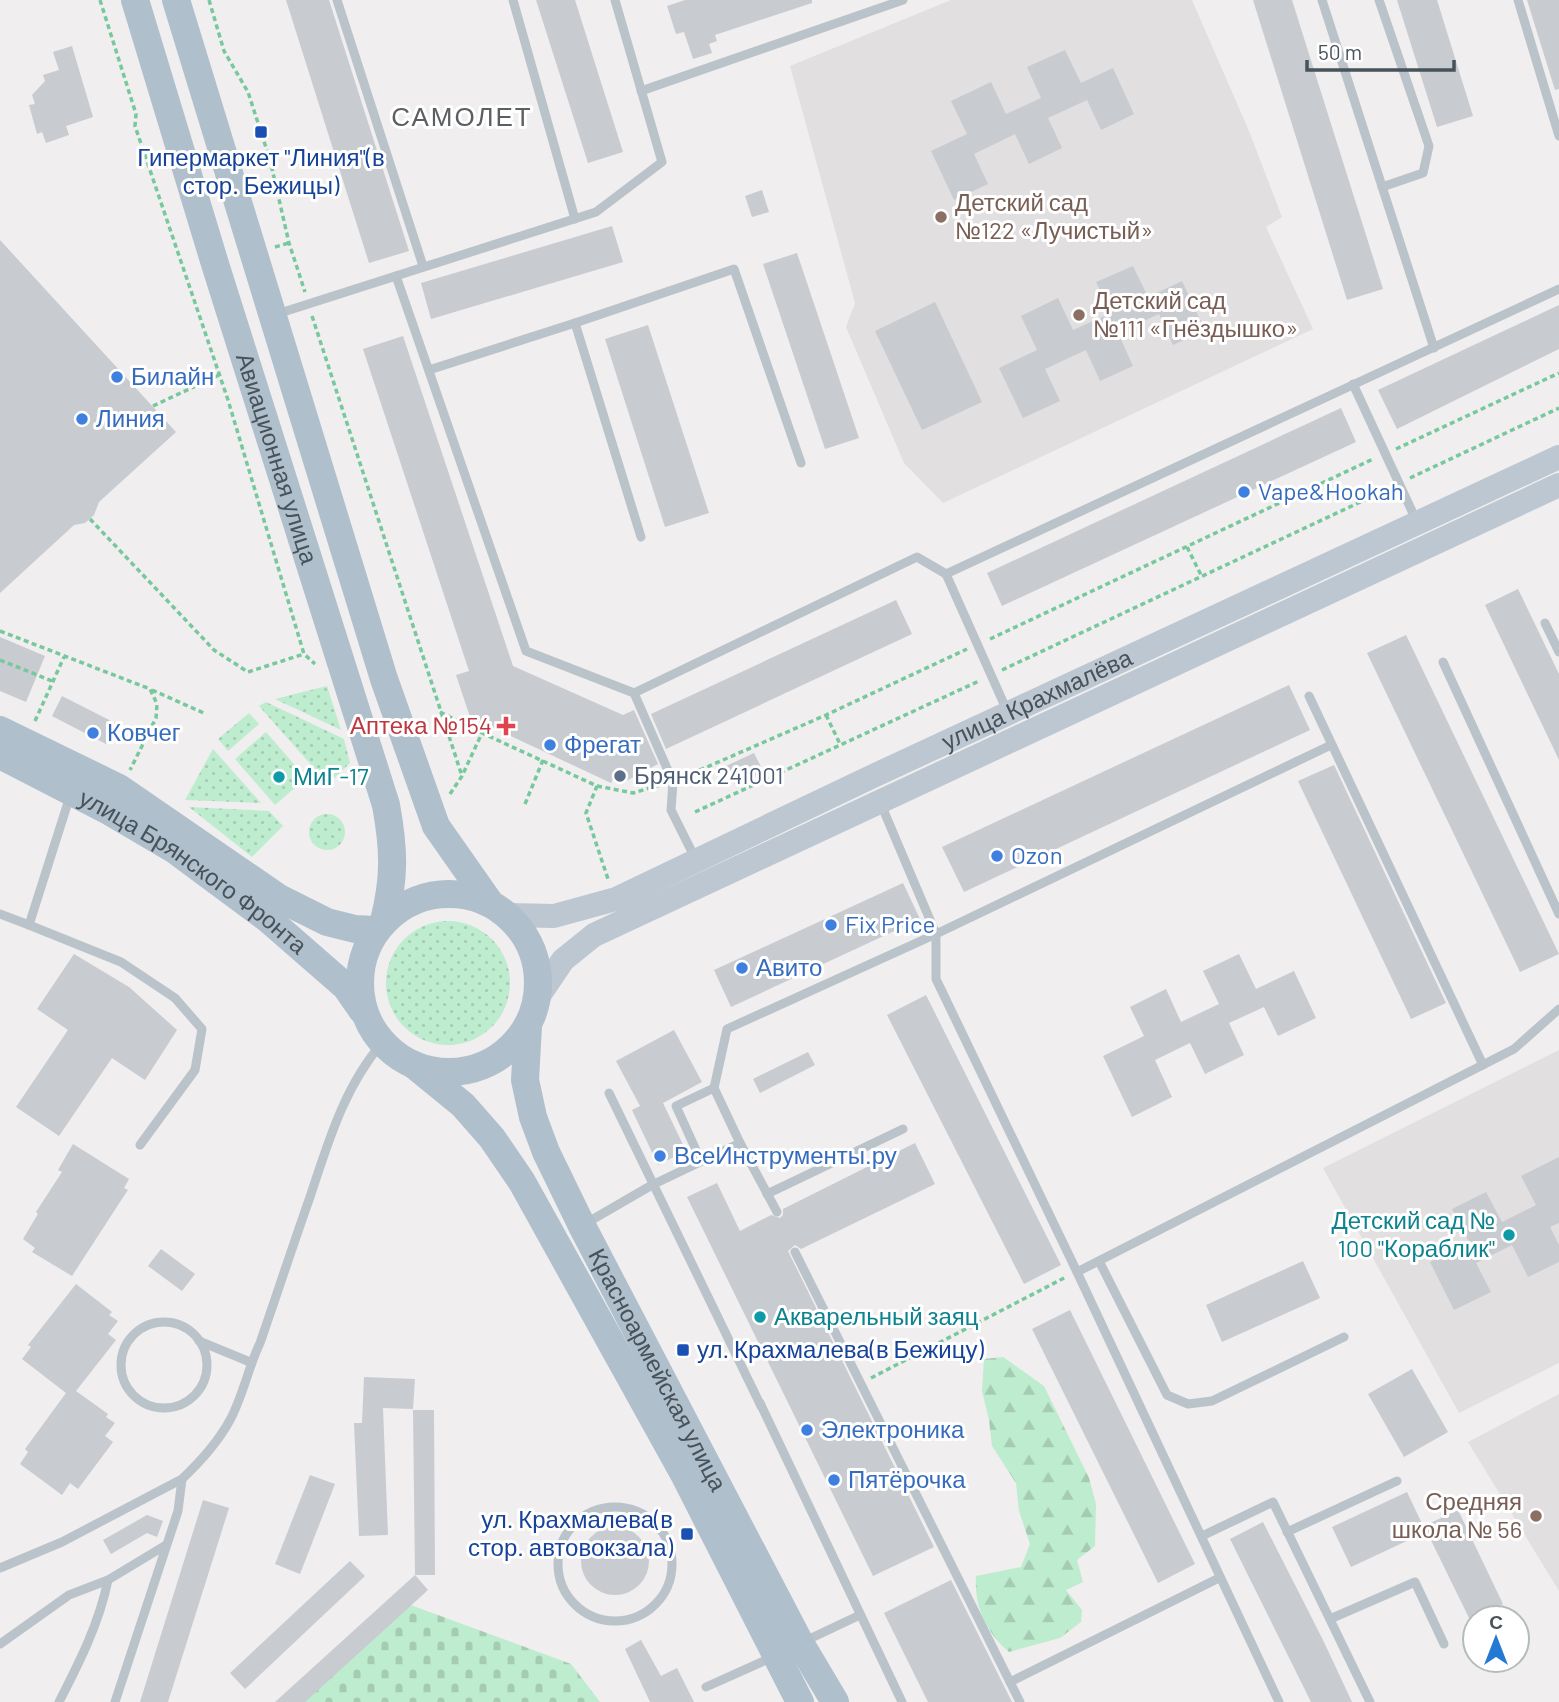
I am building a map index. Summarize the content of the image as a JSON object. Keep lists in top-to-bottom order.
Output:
{
  "streets": {
    "main road": [
      "Авиационная улица",
      "улица Крахмалёва",
      "улица Брянского Фронта",
      "Красноармейская улица"
    ]
  },
  "crossings": [
    ["Авиационная улица", "улица Крахмалёва"],
    ["Авиационная улица", "улица Брянского Фронта"],
    ["Авиационная улица", "Красноармейская улица"],
    ["улица Крахмалёва", "улица Брянского Фронта"],
    ["улица Крахмалёва", "Красноармейская улица"],
    ["улица Брянского Фронта", "Красноармейская улица"]
  ],
  "districts": ["САМОЛЕТ"],
  "places": {
    "transit": ["Гипермаркет \"Линия\"(в стор. Бежицы)", "ул. Крахмалева(в Бежицу)", "ул. Крахмалева(в стор. автовокзала)"],
    "other": [
      "Детский сад №122 «Лучистый»",
      "Детский сад №111 «Гнёздышко»",
      "Билайн",
      "Линия",
      "Vape&Hookah",
      "Ковчег",
      "Фрегат",
      "Брянск 241001",
      "МиГ-17",
      "Ozon",
      "Fix Price",
      "Авито",
      "ВсеИнструменты.ру",
      "Детский сад № 100 \"Кораблик\"",
      "Акварельный заяц",
      "Электроника",
      "Пятёрочка",
      "Средняя школа № 56"
    ],
    "health": ["Аптека №154"]
  },
  "scale_bar": "50 m",
  "north": "top"
}
